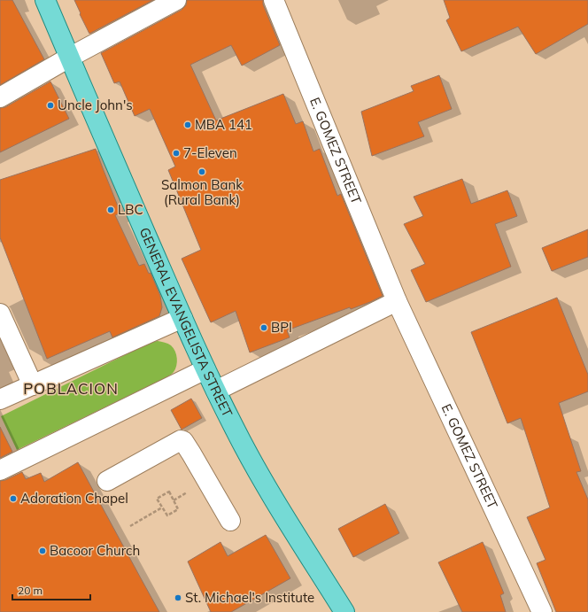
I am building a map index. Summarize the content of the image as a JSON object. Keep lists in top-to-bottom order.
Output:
{
  "streets": {
    "main road": ["GENERAL EVANGELISTA STREET"],
    "street": ["E. GOMEZ STREET"]
  },
  "districts": ["POBLACION"],
  "places": [
    "Uncle John's",
    "MBA 141",
    "7-Eleven",
    "Salmon Bank (Rural Bank)",
    "LBC",
    "BPI",
    "Adoration Chapel",
    "Bacoor Church",
    "St. Michael's Institute"
  ],
  "scale_bar": "20 m"
}
